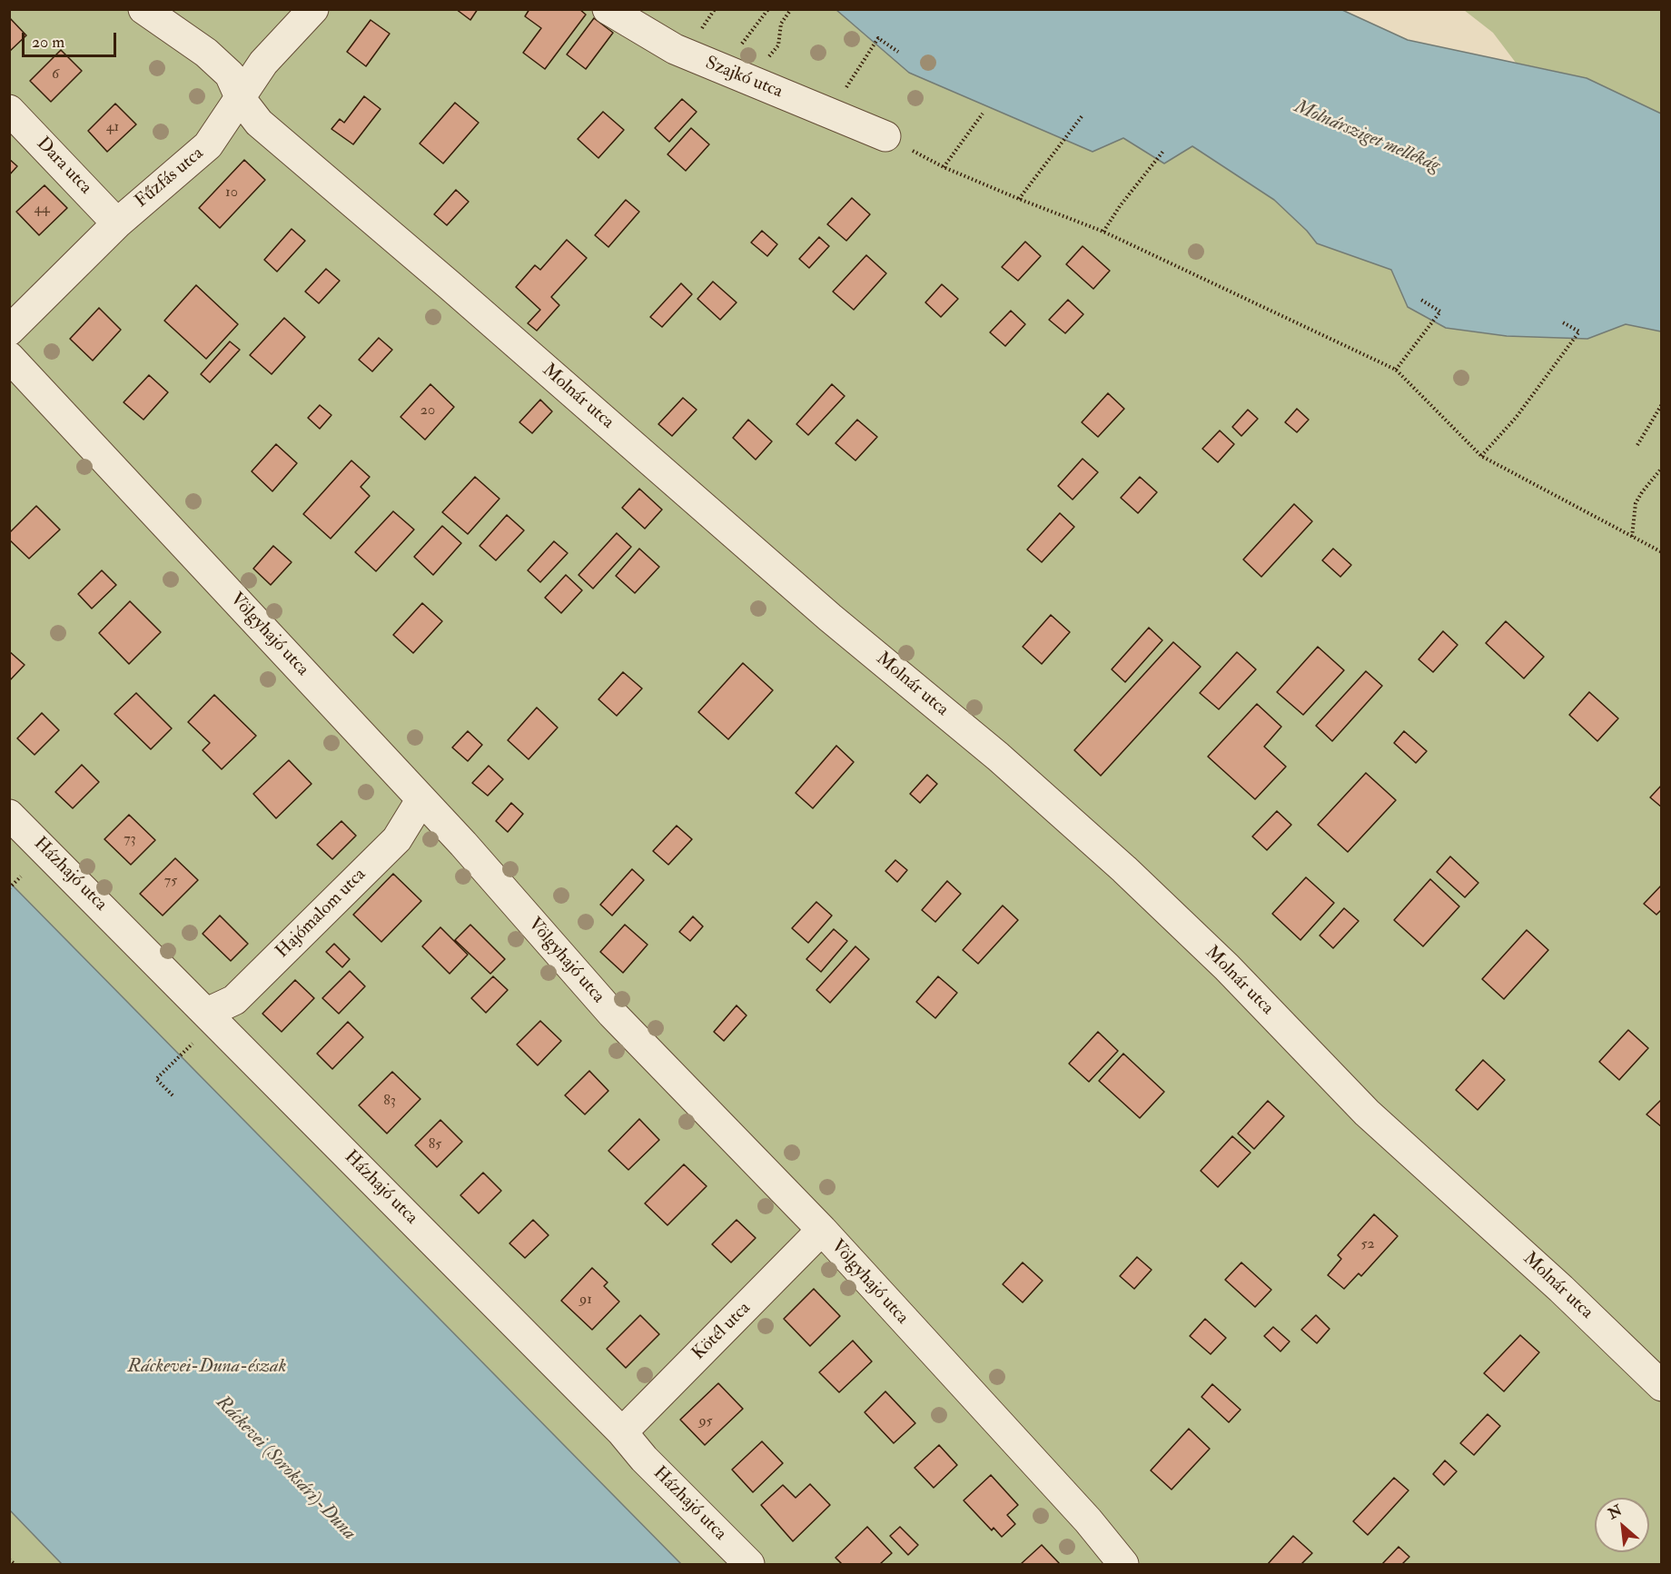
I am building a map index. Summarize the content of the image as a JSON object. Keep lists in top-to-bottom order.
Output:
{
  "streets": {
    "street": [
      "Szajkó utca",
      "Dara utca",
      "Fűzfás utca",
      "Molnár utca",
      "Völgyhajó utca",
      "Házhajó utca",
      "Hajómalom utca",
      "Kötél utca"
    ]
  },
  "crossings": [
    ["Dara utca", "Fűzfás utca"],
    ["Fűzfás utca", "Molnár utca"],
    ["Völgyhajó utca", "Hajómalom utca"],
    ["Völgyhajó utca", "Kötél utca"],
    ["Házhajó utca", "Hajómalom utca"],
    ["Házhajó utca", "Kötél utca"]
  ],
  "water": ["Molnársziget mellékág", "Ráckevei-Duna-észak", "Ráckevei (Soroksári)-Duna"],
  "house_numbers": [
    "6",
    "41",
    "10",
    "44",
    "20",
    "73",
    "75",
    "83",
    "85",
    "52",
    "91",
    "95"
  ],
  "scale_bar": "20 m",
  "north": "top left"
}
